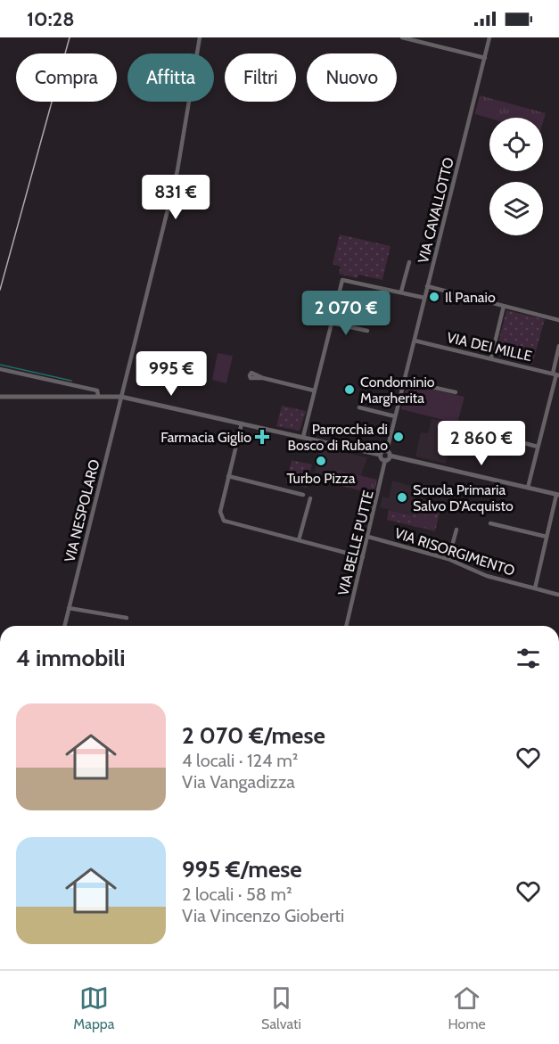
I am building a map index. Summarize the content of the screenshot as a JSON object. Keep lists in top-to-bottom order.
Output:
{
  "streets": {
    "street": [
      "VIA CAVALLOTTO",
      "VIA DEI MILLE",
      "VIA NESPOLARO",
      "VIA BELLE PUTTE",
      "VIA RISORGIMENTO"
    ]
  },
  "crossings": [
    ["VIA CAVALLOTTO", "VIA DEI MILLE"],
    ["VIA CAVALLOTTO", "VIA BELLE PUTTE"],
    ["VIA BELLE PUTTE", "VIA RISORGIMENTO"]
  ],
  "places": {
    "other": [
      "Il Panaio",
      "Condominio Margherita",
      "Parrocchia di Bosco di Rubano",
      "Turbo Pizza",
      "Scuola Primaria Salvo D’Acquisto"
    ],
    "health": ["Farmacia Giglio"]
  },
  "page": {
    "status": "10:28",
    "chip": [
      "Compra",
      "Affitta",
      "Filtri",
      "Nuovo"
    ],
    "price": [
      "831 €",
      "2 070 €",
      "995 €",
      "2 860 €"
    ],
    "heading": "4 immobili",
    "list": [
      {
        "name": "2 070 €/mese",
        "note": "4 locali · 124 m² · Via Vangadizza"
      },
      {
        "name": "995 €/mese",
        "note": "2 locali · 58 m² · Via Vincenzo Gioberti"
      }
    ],
    "tabs": ["Mappa", "Salvati", "Home"]
  }
}
